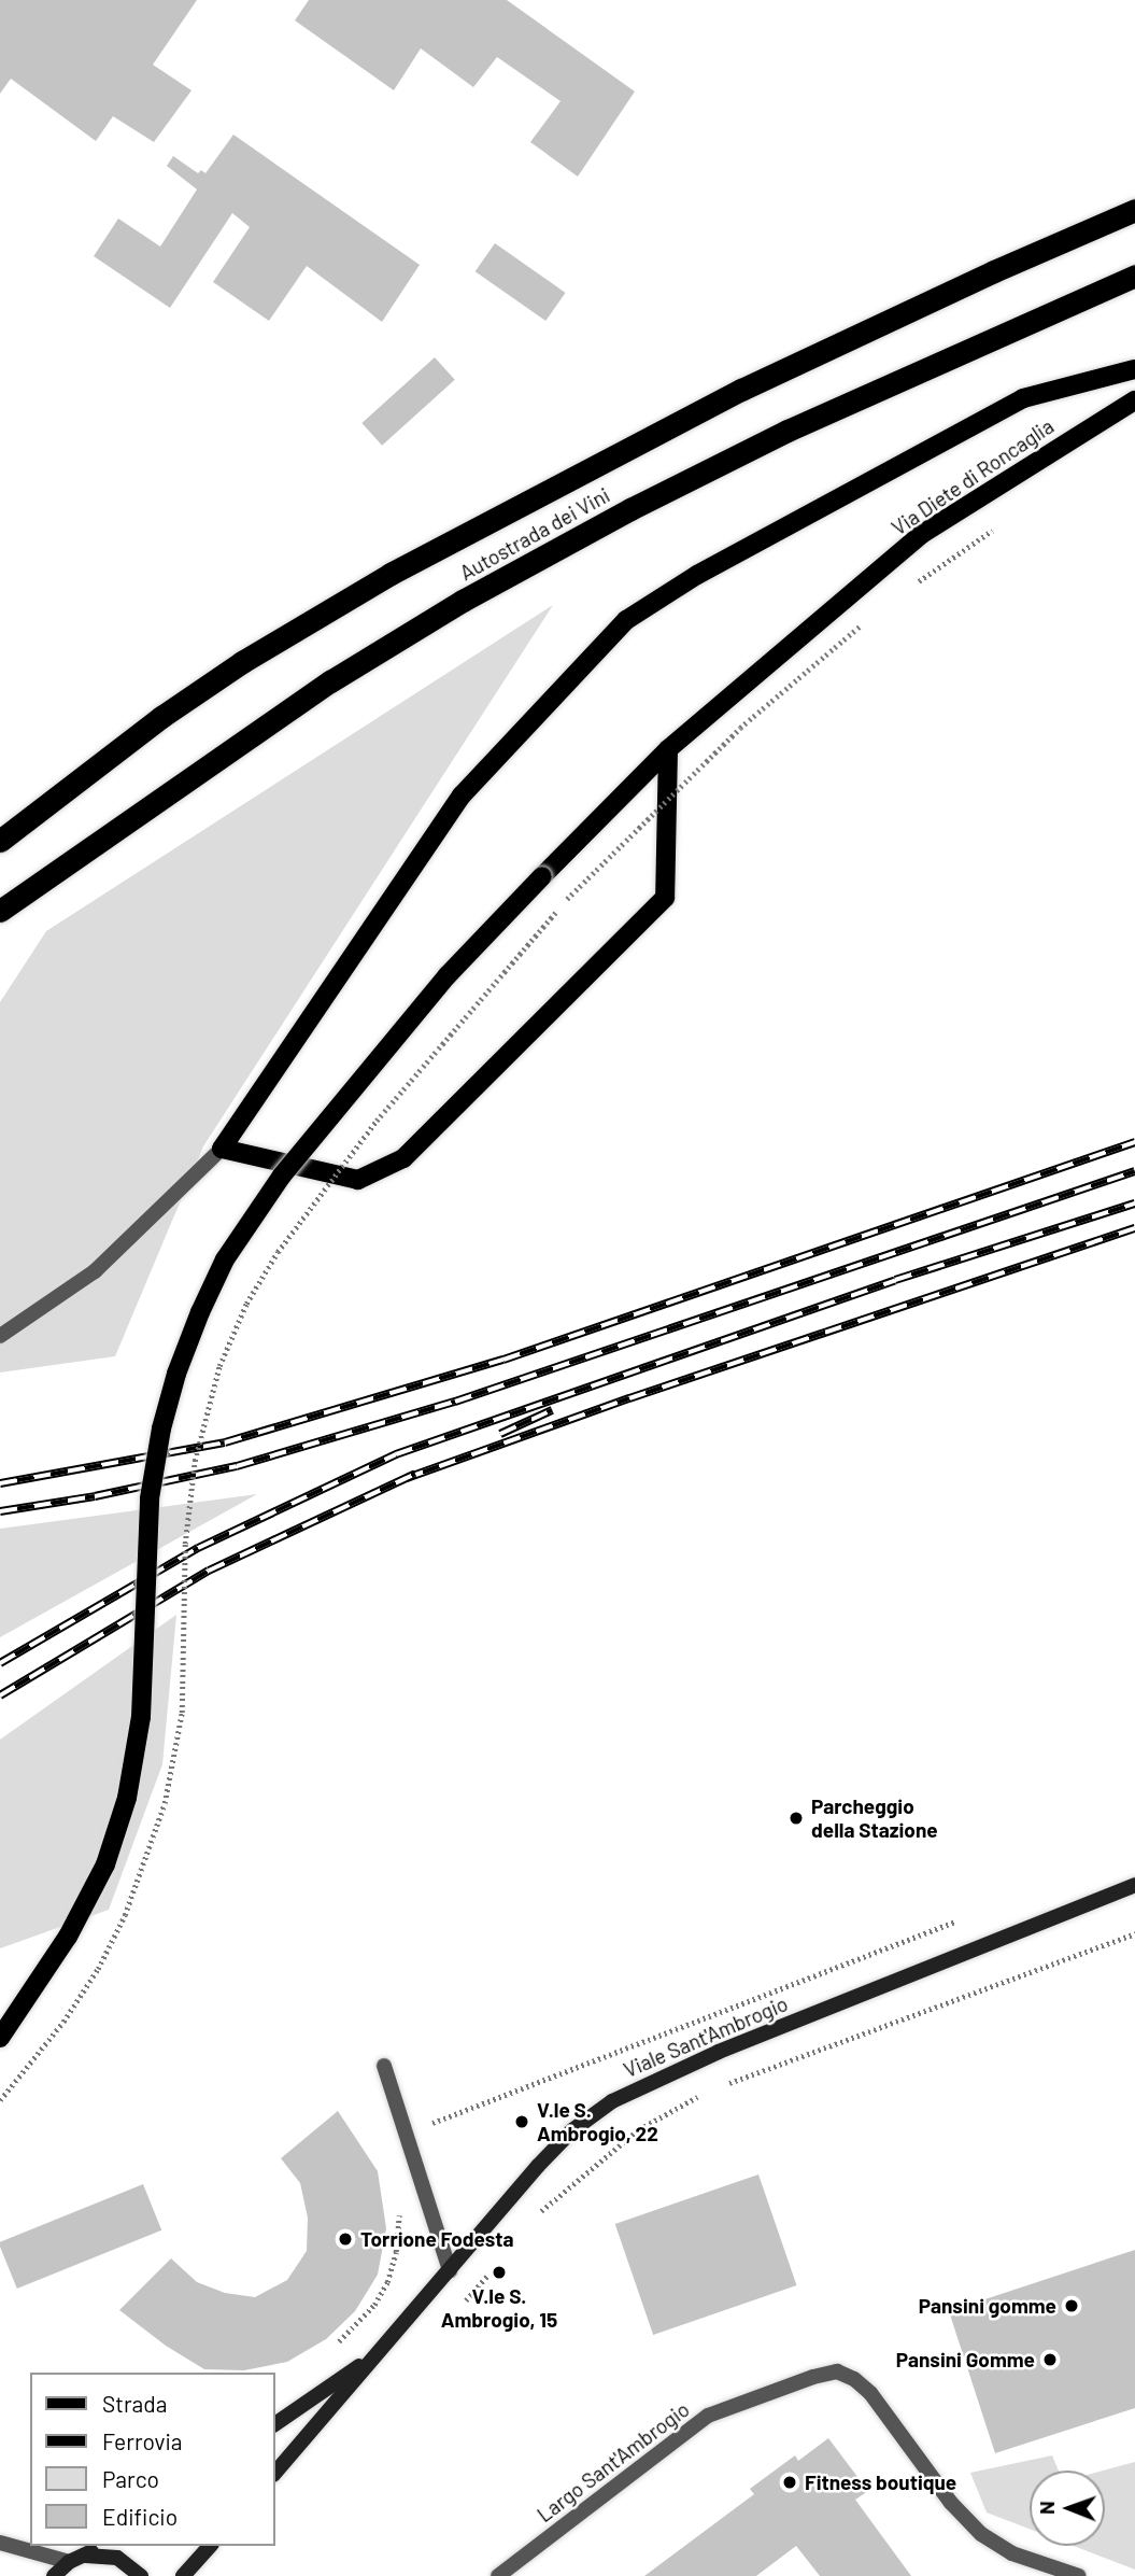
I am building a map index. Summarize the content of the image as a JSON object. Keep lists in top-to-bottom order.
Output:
{
  "streets": {
    "highway": ["Autostrada dei Vini"],
    "main road": ["Via Diete di Roncaglia", "Viale Sant'Ambrogio"],
    "street": ["Largo Sant'Ambrogio"]
  },
  "places": [
    "Parcheggio della Stazione",
    "V.le S. Ambrogio, 22",
    "Torrione Fodesta",
    "V.le S. Ambrogio, 15",
    "Pansini gomme",
    "Pansini Gomme",
    "Fitness boutique"
  ],
  "legend": [
    "Strada",
    "Ferrovia",
    "Parco",
    "Edificio"
  ],
  "north": "left"
}
